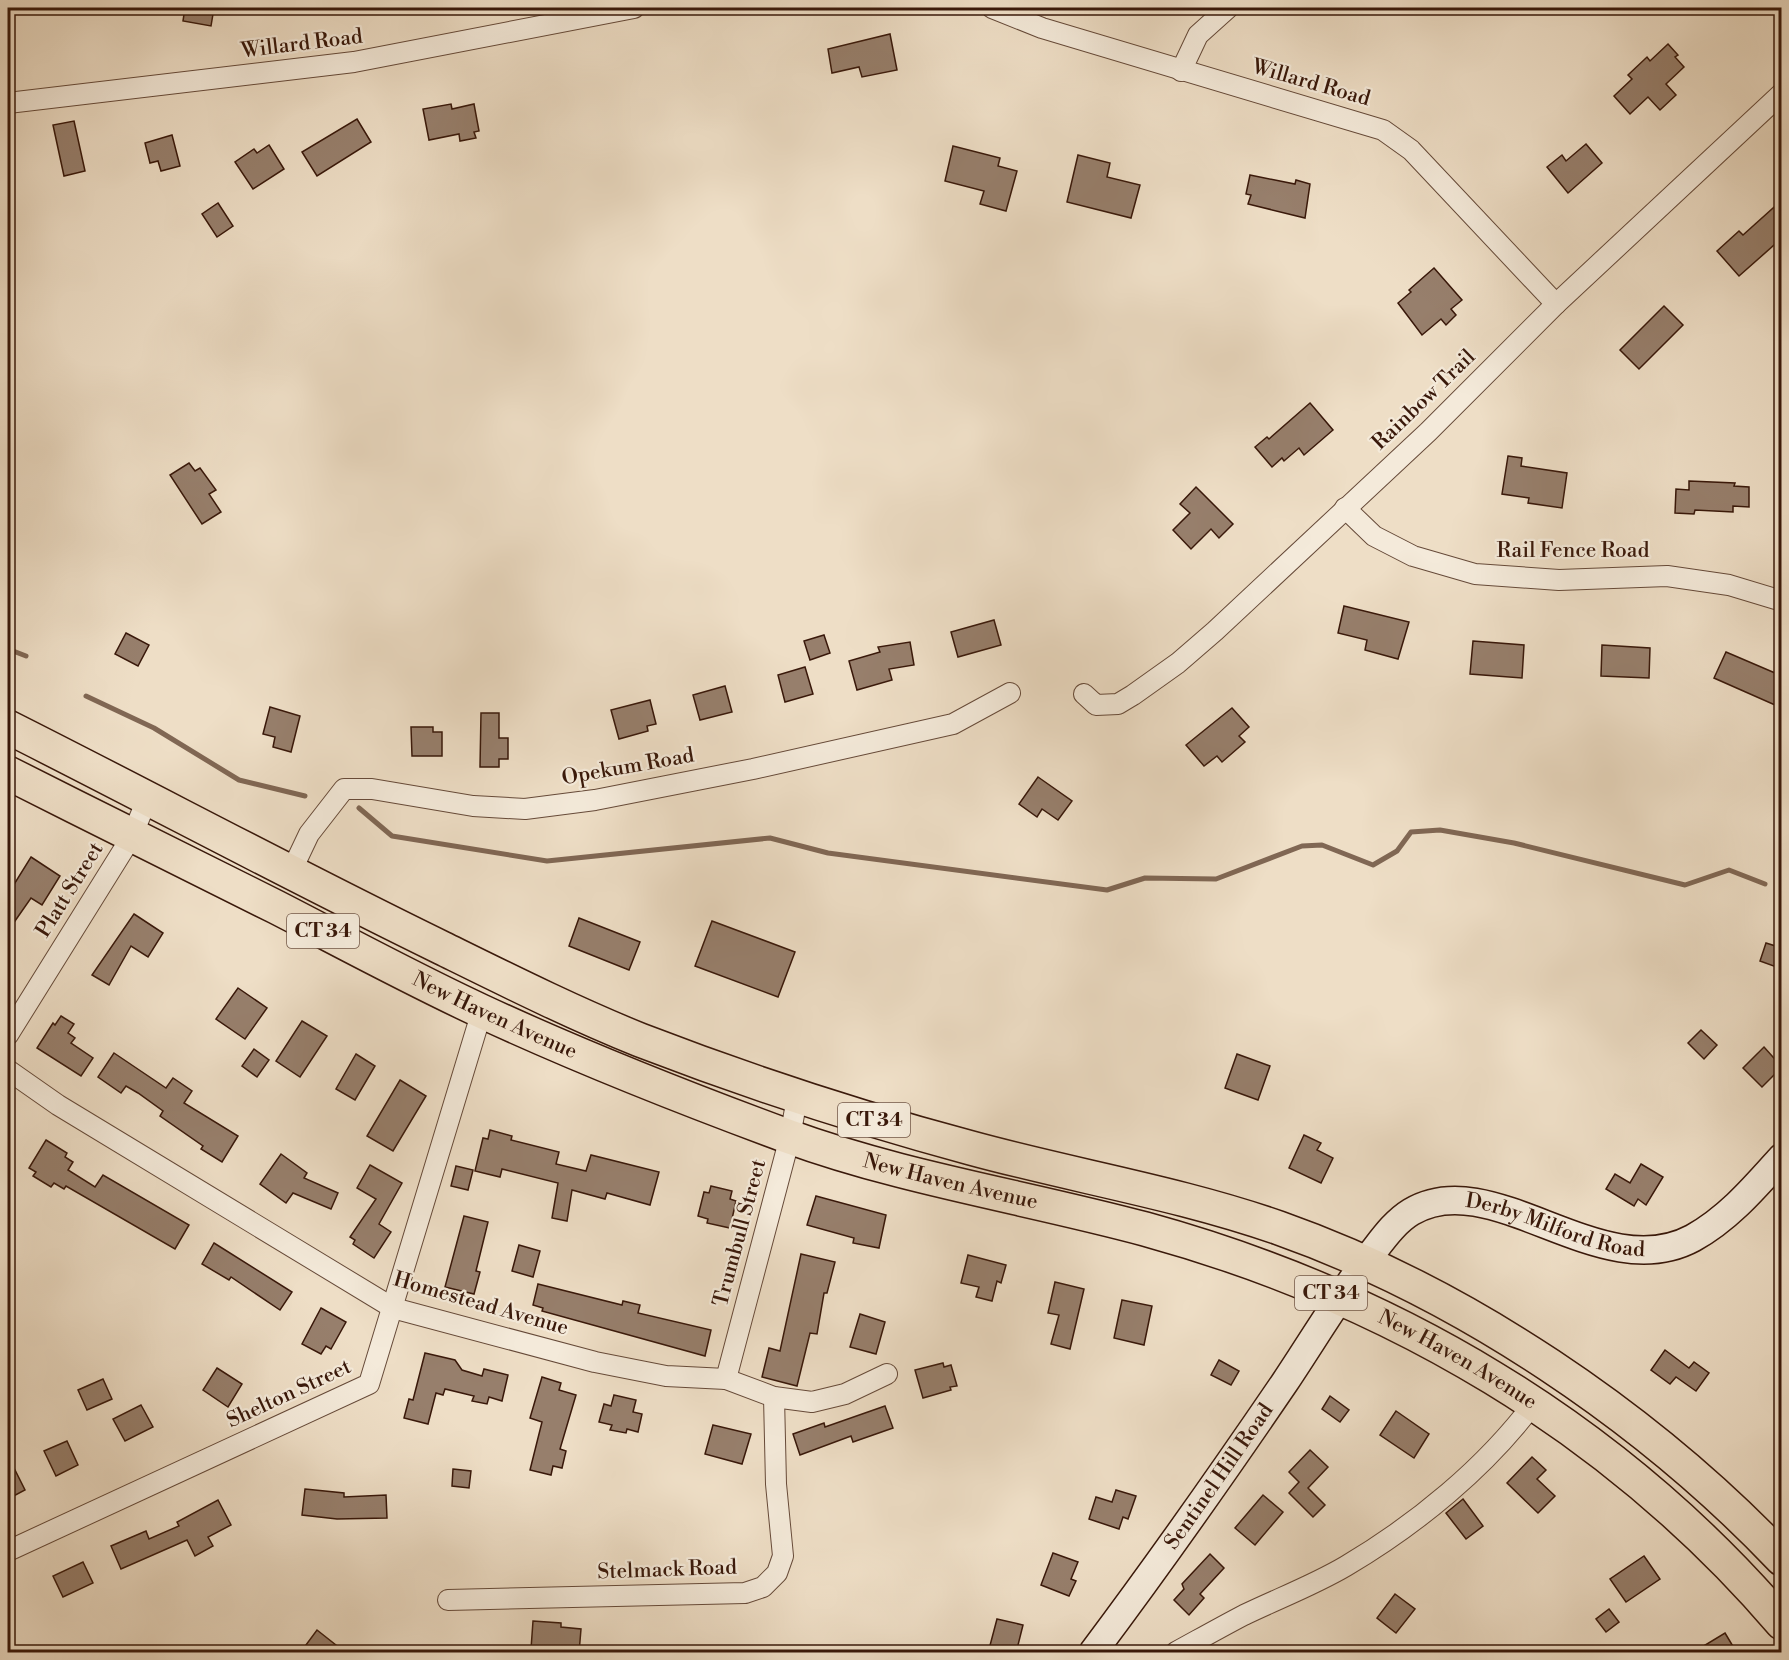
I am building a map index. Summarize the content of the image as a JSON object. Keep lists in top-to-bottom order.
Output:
{
  "streets": {
    "highway": ["CT 34", "New Haven Avenue"],
    "main road": ["Derby Milford Road", "Sentinel Hill Road"],
    "street": [
      "Willard Road",
      "Rainbow Trail",
      "Rail Fence Road",
      "Opekum Road",
      "Platt Street",
      "Trumbull Street",
      "Homestead Avenue",
      "Shelton Street",
      "Stelmack Road"
    ]
  },
  "crossings": [
    ["Willard Road", "Rainbow Trail"],
    ["Rainbow Trail", "Rail Fence Road"],
    ["Opekum Road", "New Haven Avenue"],
    ["Platt Street", "New Haven Avenue"],
    ["New Haven Avenue", "Derby Milford Road"],
    ["New Haven Avenue", "Trumbull Street"],
    ["New Haven Avenue", "Shelton Street"],
    ["New Haven Avenue", "Sentinel Hill Road"],
    ["Derby Milford Road", "Sentinel Hill Road"],
    ["Trumbull Street", "Homestead Avenue"],
    ["Homestead Avenue", "Shelton Street"],
    ["Homestead Avenue", "Stelmack Road"]
  ]
}
